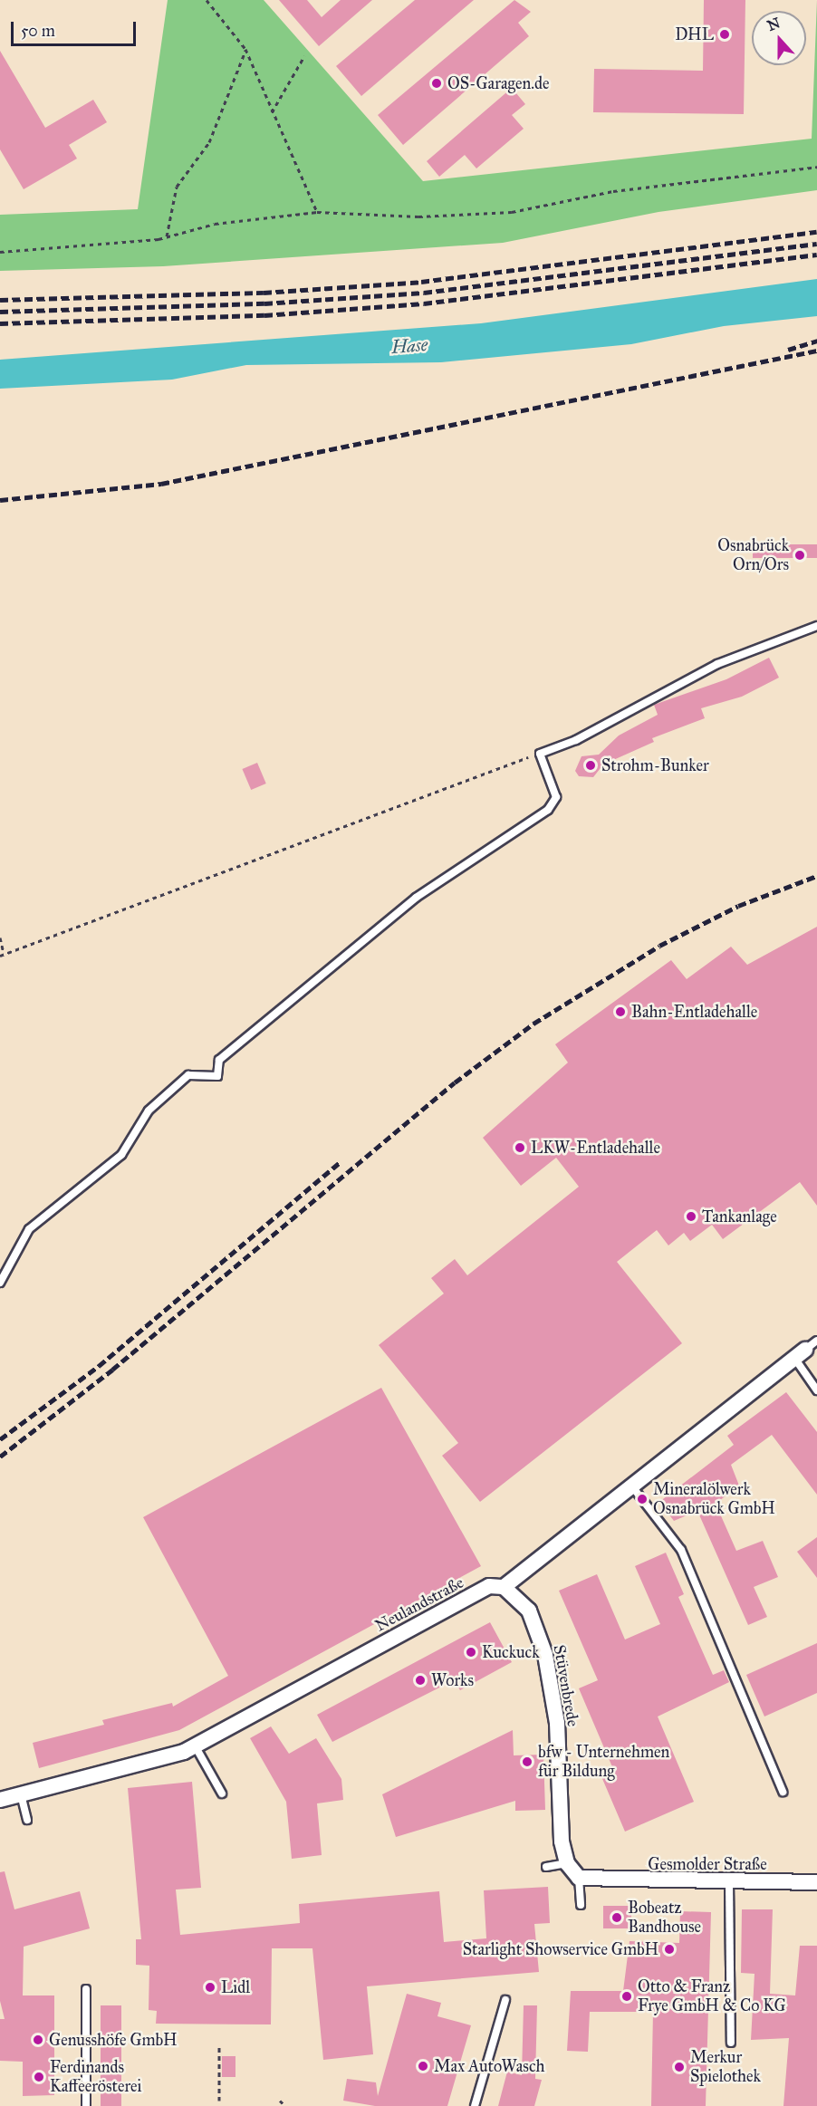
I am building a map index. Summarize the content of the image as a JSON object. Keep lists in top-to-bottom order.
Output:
{
  "streets": {
    "street": ["Neulandstraße", "Stüvenbrede", "Gesmolder Straße"]
  },
  "crossings": [
    ["Neulandstraße", "Stüvenbrede"]
  ],
  "water": ["Hase"],
  "places": [
    "DHL",
    "OS-Garagen.de",
    "Osnabrück Orn/Ors",
    "Strohm-Bunker",
    "Bahn-Entladehalle",
    "LKW-Entladehalle",
    "Tankanlage",
    "Mineralölwerk Osnabrück GmbH",
    "Kuckuck",
    "Works",
    "bfw - Unternehmen für Bildung",
    "Bobeatz Bandhouse",
    "Starlight Showservice GmbH",
    "Lidl",
    "Otto & Franz Frye GmbH & Co KG",
    "Genusshöfe GmbH",
    "Max AutoWasch",
    "Merkur Spielothek",
    "Ferdinands Kaffeerösterei"
  ],
  "scale_bar": "50 m",
  "north": "top"
}
